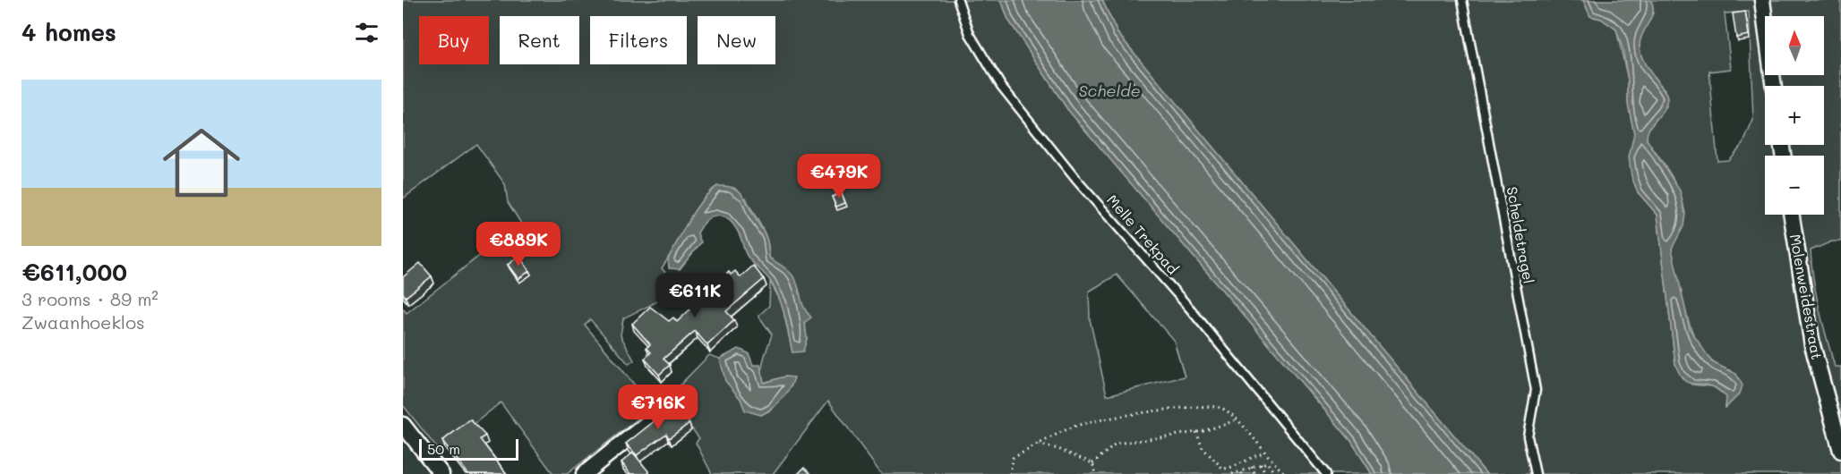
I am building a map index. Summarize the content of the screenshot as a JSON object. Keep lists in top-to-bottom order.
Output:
{
  "streets": {
    "street": ["Molenweidestraat"],
    "lane": ["Melle Trekpad", "Scheldetragel"]
  },
  "water": ["Schelde"],
  "scale_bar": "50 m",
  "north": "top",
  "page": {
    "heading": "4 homes",
    "map_buttons": ["+", "−"],
    "chip": [
      "Buy",
      "Rent",
      "Filters",
      "New"
    ],
    "list": [
      {
        "name": "€611,000",
        "note": "3 rooms · 89 m² · Zwaanhoeklos"
      }
    ],
    "price": [
      "€479K",
      "€889K",
      "€611K",
      "€716K"
    ],
    "scale": "50 m"
  }
}
